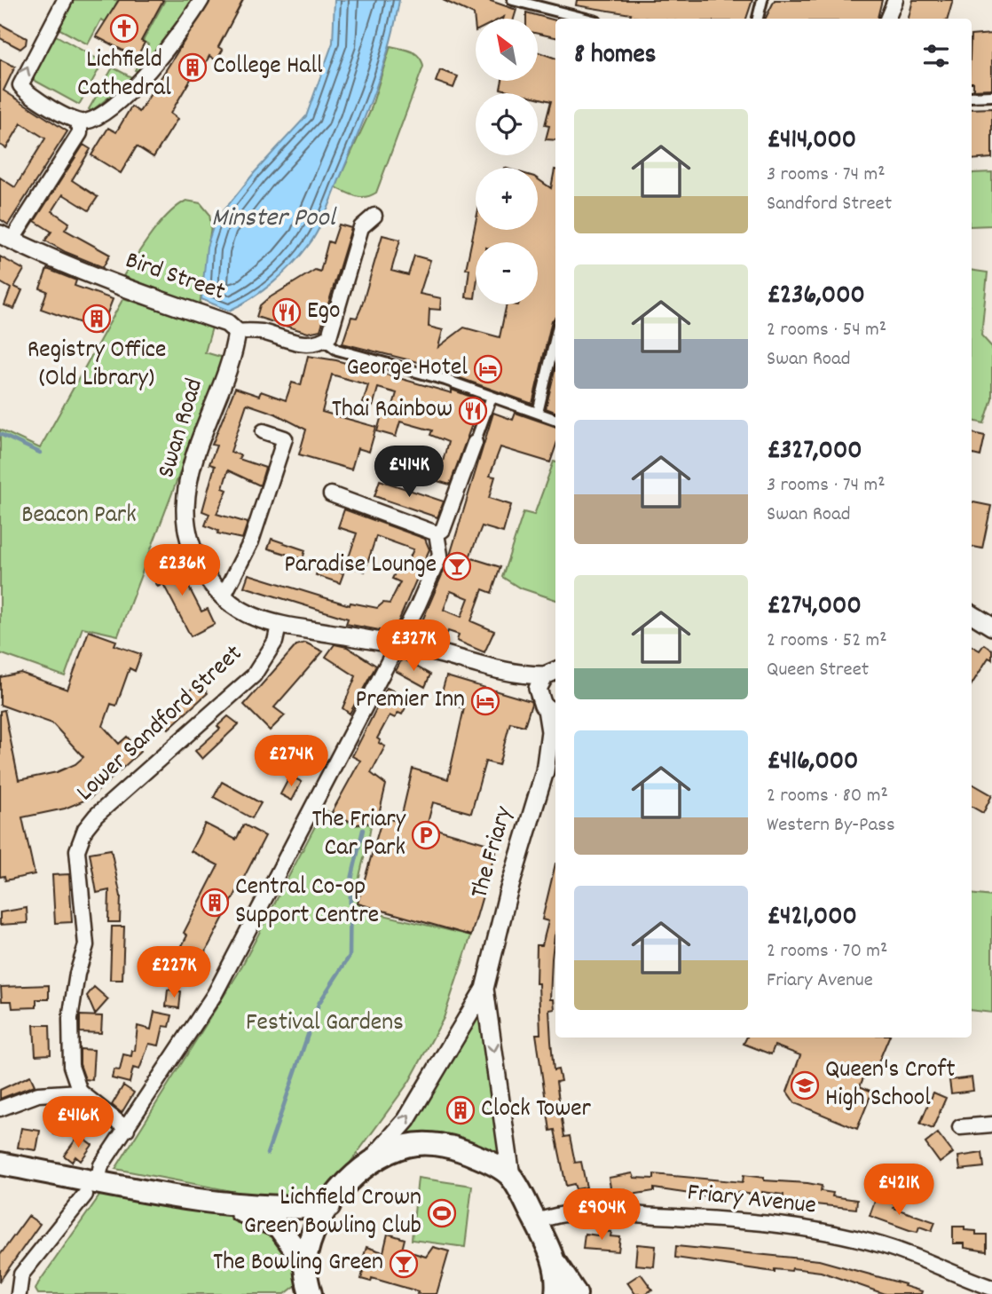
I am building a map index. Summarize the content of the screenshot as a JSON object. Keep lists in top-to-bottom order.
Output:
{
  "streets": {
    "highway": ["The Friary"],
    "street": [
      "Bird Street",
      "Swan Road",
      "Lower Sandford Street",
      "Friary Avenue"
    ]
  },
  "crossings": [
    ["Bird Street", "Swan Road"],
    ["Swan Road", "Lower Sandford Street"],
    ["Swan Road", "The Friary"],
    ["The Friary", "Friary Avenue"]
  ],
  "water": ["Minster Pool"],
  "parks": ["Beacon Park", "Festival Gardens"],
  "places": {
    "church": ["Lichfield Cathedral"],
    "building": [
      "College Hall",
      "Registry Office (Old Library)",
      "Central Co-op Support Centre",
      "Clock Tower"
    ],
    "restaurant": ["Ego", "Thai Rainbow"],
    "hotel": ["George Hotel", "Premier Inn"],
    "bar": ["Paradise Lounge", "The Bowling Green"],
    "parking": ["The Friary Car Park"],
    "school or university": ["Queen's Croft High School"],
    "sports": ["Lichfield Crown Green Bowling Club"]
  },
  "north": "top left",
  "page": {
    "map_buttons": ["+", "−"],
    "heading": "8 homes",
    "list": [
      {
        "name": "£414,000",
        "note": "3 rooms · 74 m² · Sandford Street"
      },
      {
        "name": "£236,000",
        "note": "2 rooms · 54 m² · Swan Road"
      },
      {
        "name": "£327,000",
        "note": "3 rooms · 74 m² · Swan Road"
      },
      {
        "name": "£274,000",
        "note": "2 rooms · 52 m² · Queen Street"
      },
      {
        "name": "£416,000",
        "note": "2 rooms · 80 m² · Western By-Pass"
      },
      {
        "name": "£421,000",
        "note": "2 rooms · 70 m² · Friary Avenue"
      }
    ],
    "price": [
      "£414K",
      "£236K",
      "£327K",
      "£274K",
      "£227K",
      "£416K",
      "£421K",
      "£904K"
    ]
  }
}
